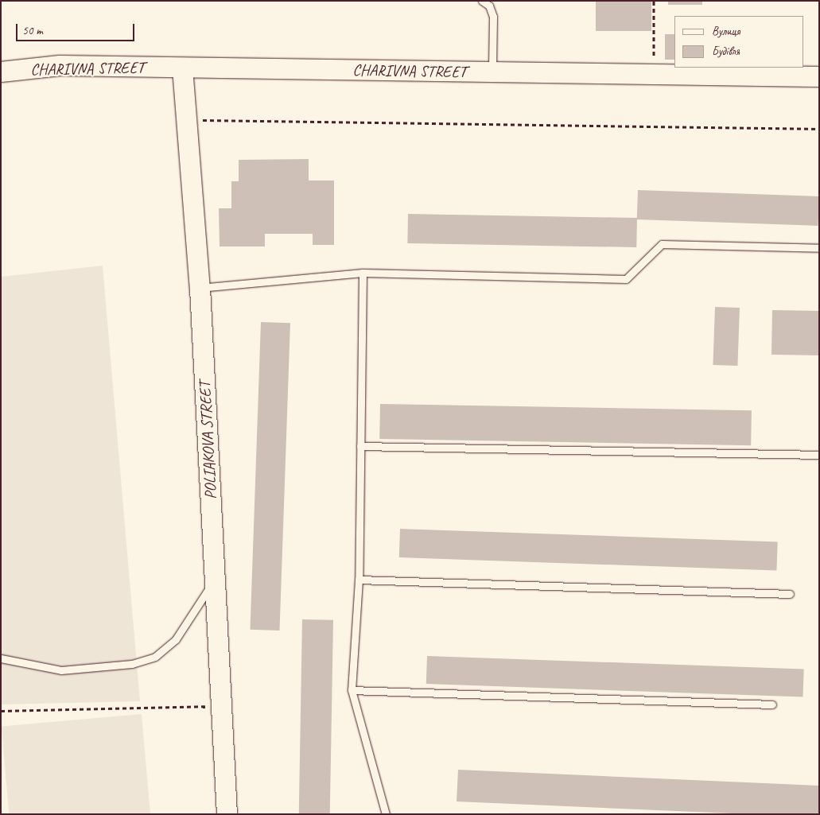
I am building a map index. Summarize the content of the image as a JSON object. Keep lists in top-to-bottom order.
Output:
{
  "streets": {
    "main road": ["CHARIVNA STREET", "POLIAKOVA STREET"]
  },
  "crossings": [
    ["CHARIVNA STREET", "POLIAKOVA STREET"]
  ],
  "legend": ["Вулиця", "Будівля"],
  "scale_bar": "50 m"
}
